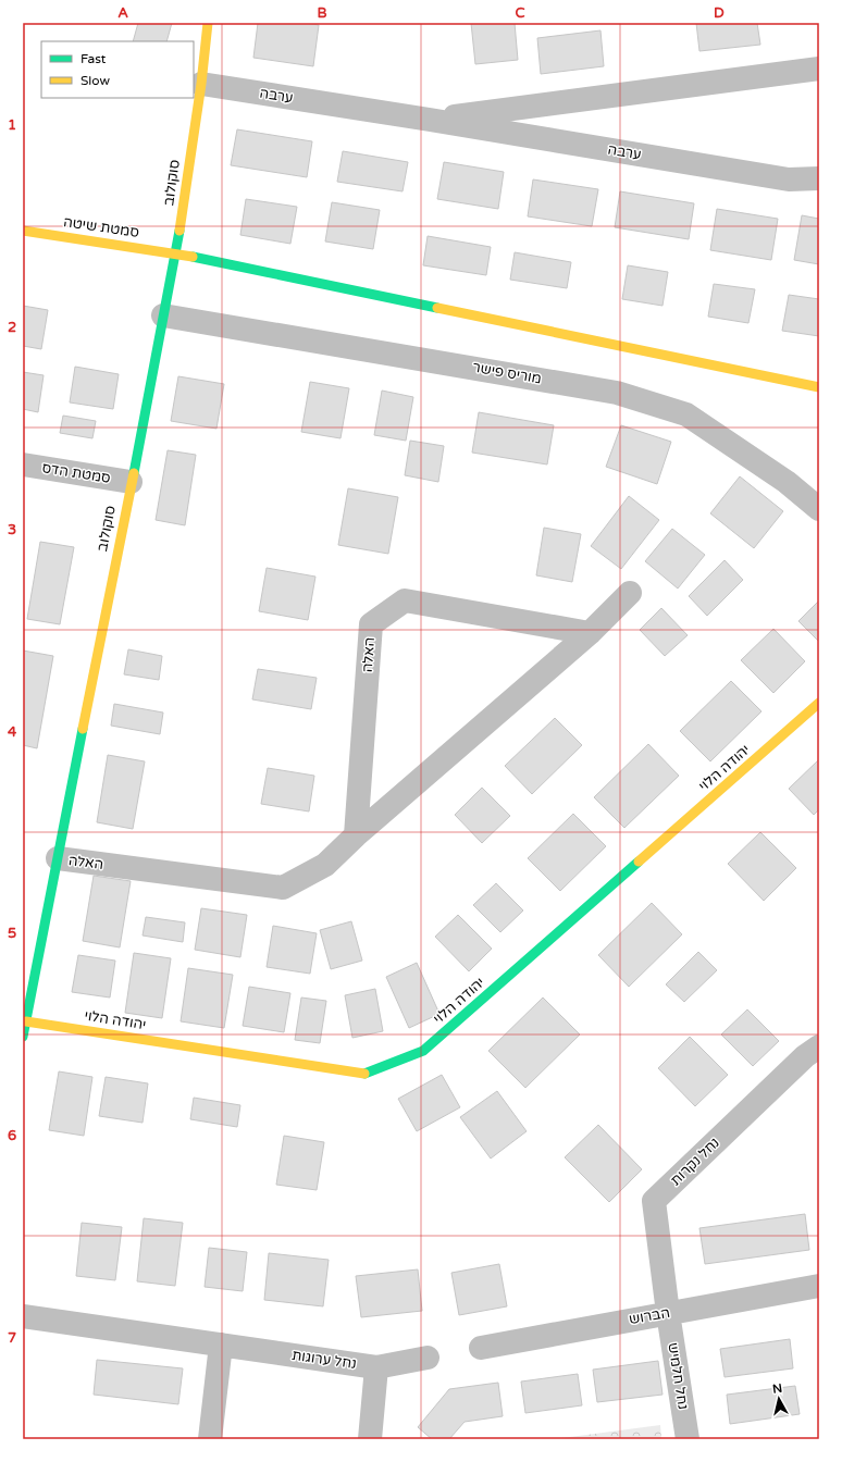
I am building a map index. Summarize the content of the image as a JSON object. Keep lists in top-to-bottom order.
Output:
{
  "streets": {
    "street": [
      "ערבה",
      "סוקולוב",
      "סמטת שיטה",
      "מוריס פישר",
      "סמטת הדס",
      "האלה",
      "יהודה הלוי",
      "נחל נקרות",
      "הברוש",
      "נחל ערוגות",
      "נחל חלמיש"
    ]
  },
  "crossings": [
    ["ערבה", "סוקולוב"],
    ["סוקולוב", "סמטת שיטה"],
    ["סוקולוב", "מוריס פישר"],
    ["סוקולוב", "סמטת הדס"],
    ["סוקולוב", "האלה"],
    ["סוקולוב", "יהודה הלוי"],
    ["נחל נקרות", "הברוש"],
    ["נחל נקרות", "נחל חלמיש"],
    ["הברוש", "נחל חלמיש"]
  ],
  "legend": ["Fast", "Slow"],
  "north": "top",
  "grid": {
    "columns": [
      "A",
      "B",
      "C",
      "D"
    ],
    "rows": [
      "1",
      "2",
      "3",
      "4",
      "5",
      "6",
      "7"
    ]
  }
}
